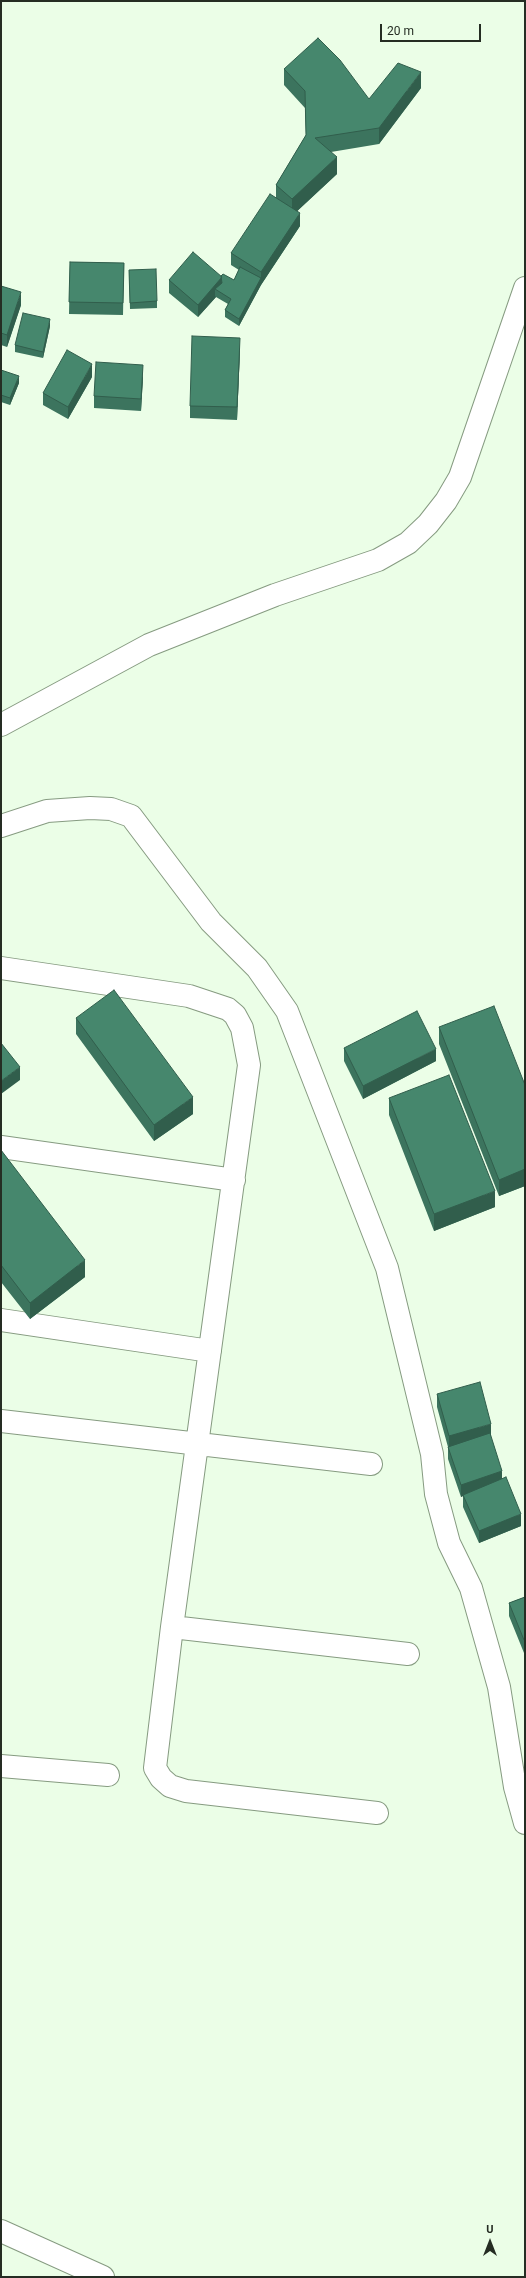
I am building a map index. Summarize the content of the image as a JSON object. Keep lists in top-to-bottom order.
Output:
{
  "scale_bar": "20 m",
  "north": "top"
}
